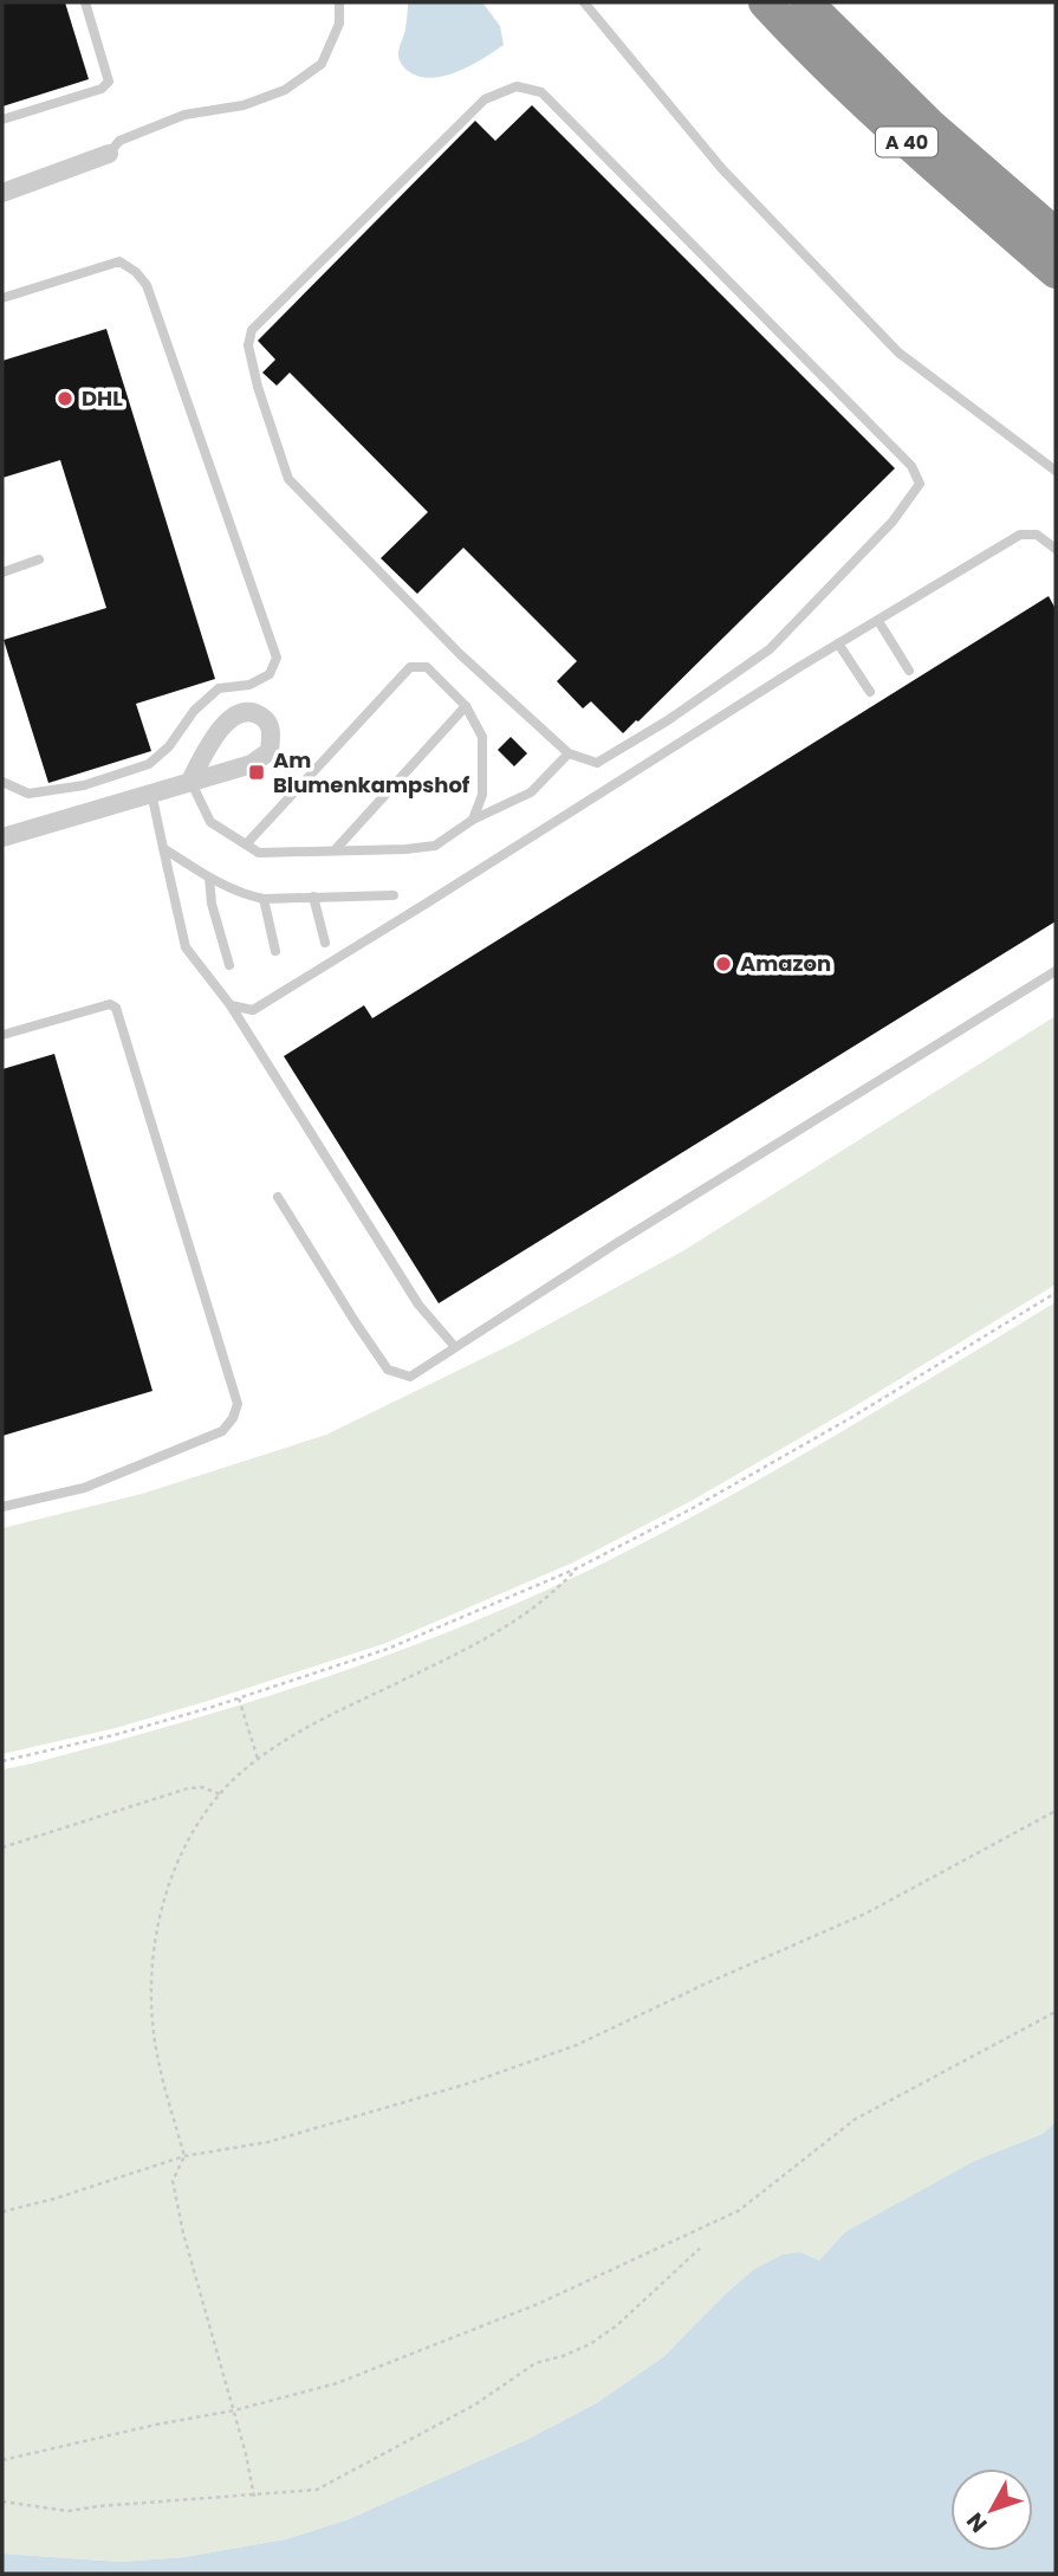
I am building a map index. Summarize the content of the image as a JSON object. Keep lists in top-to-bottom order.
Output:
{
  "streets": {
    "highway": ["A 40"]
  },
  "places": {
    "other": ["DHL", "Amazon"],
    "transit": ["Am Blumenkampshof"]
  },
  "north": "bottom left"
}
